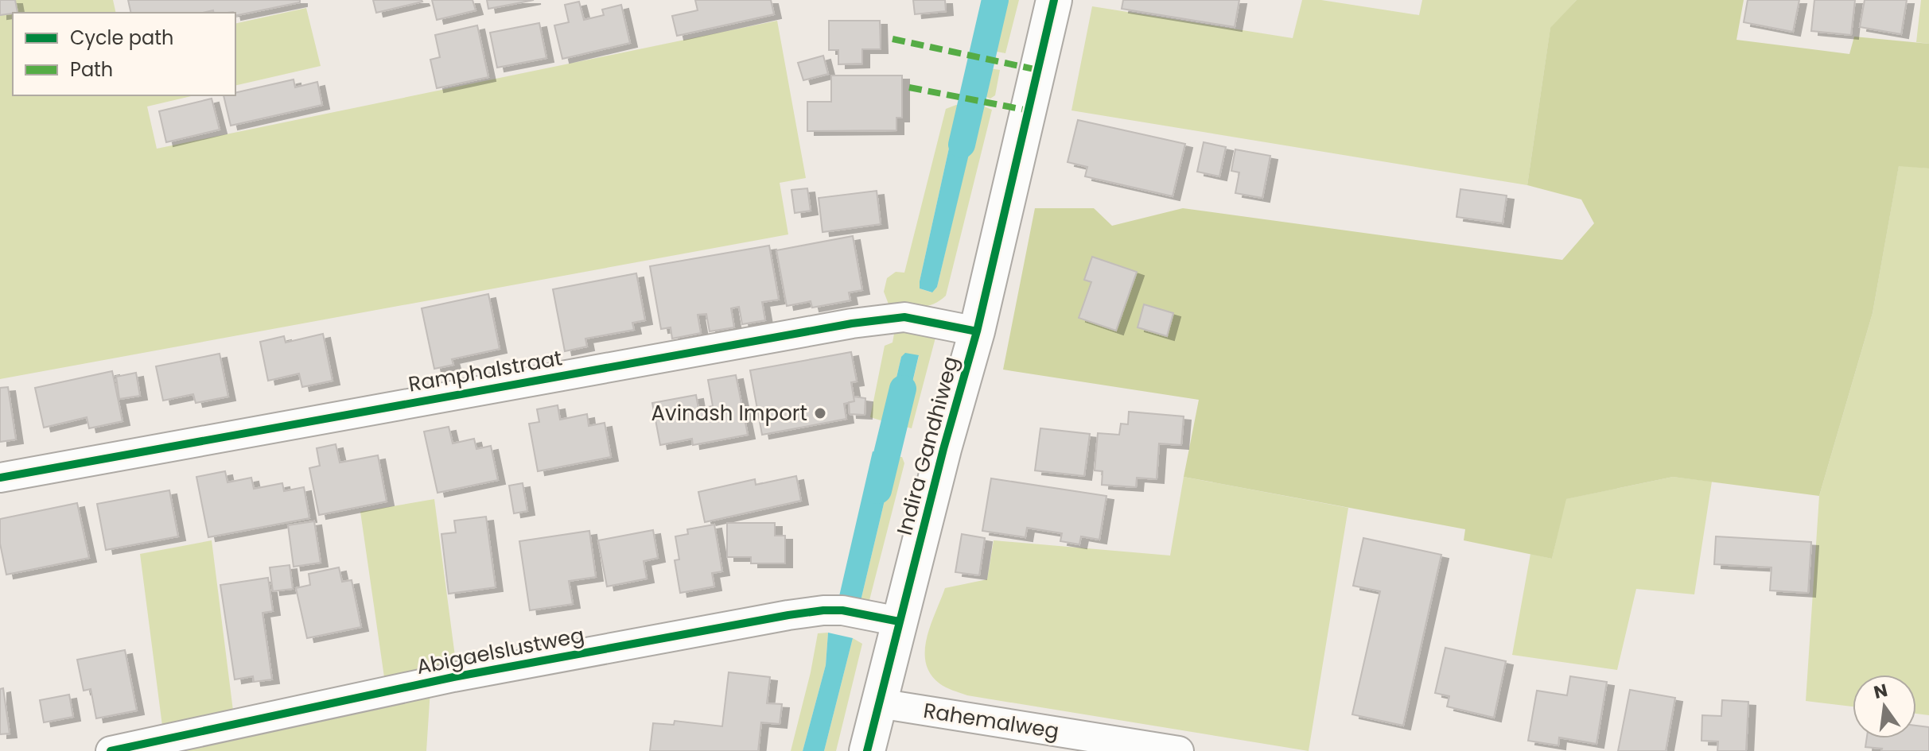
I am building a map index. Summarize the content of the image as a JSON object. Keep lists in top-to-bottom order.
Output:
{
  "streets": {
    "main road": ["Indira Gandhiweg"],
    "street": ["Ramphalstraat", "Abigaelslustweg", "Rahemalweg"]
  },
  "crossings": [
    ["Ramphalstraat", "Indira Gandhiweg"],
    ["Indira Gandhiweg", "Abigaelslustweg"],
    ["Indira Gandhiweg", "Rahemalweg"]
  ],
  "places": ["Avinash Import"],
  "legend": ["Cycle path", "Path"],
  "north": "top"
}
